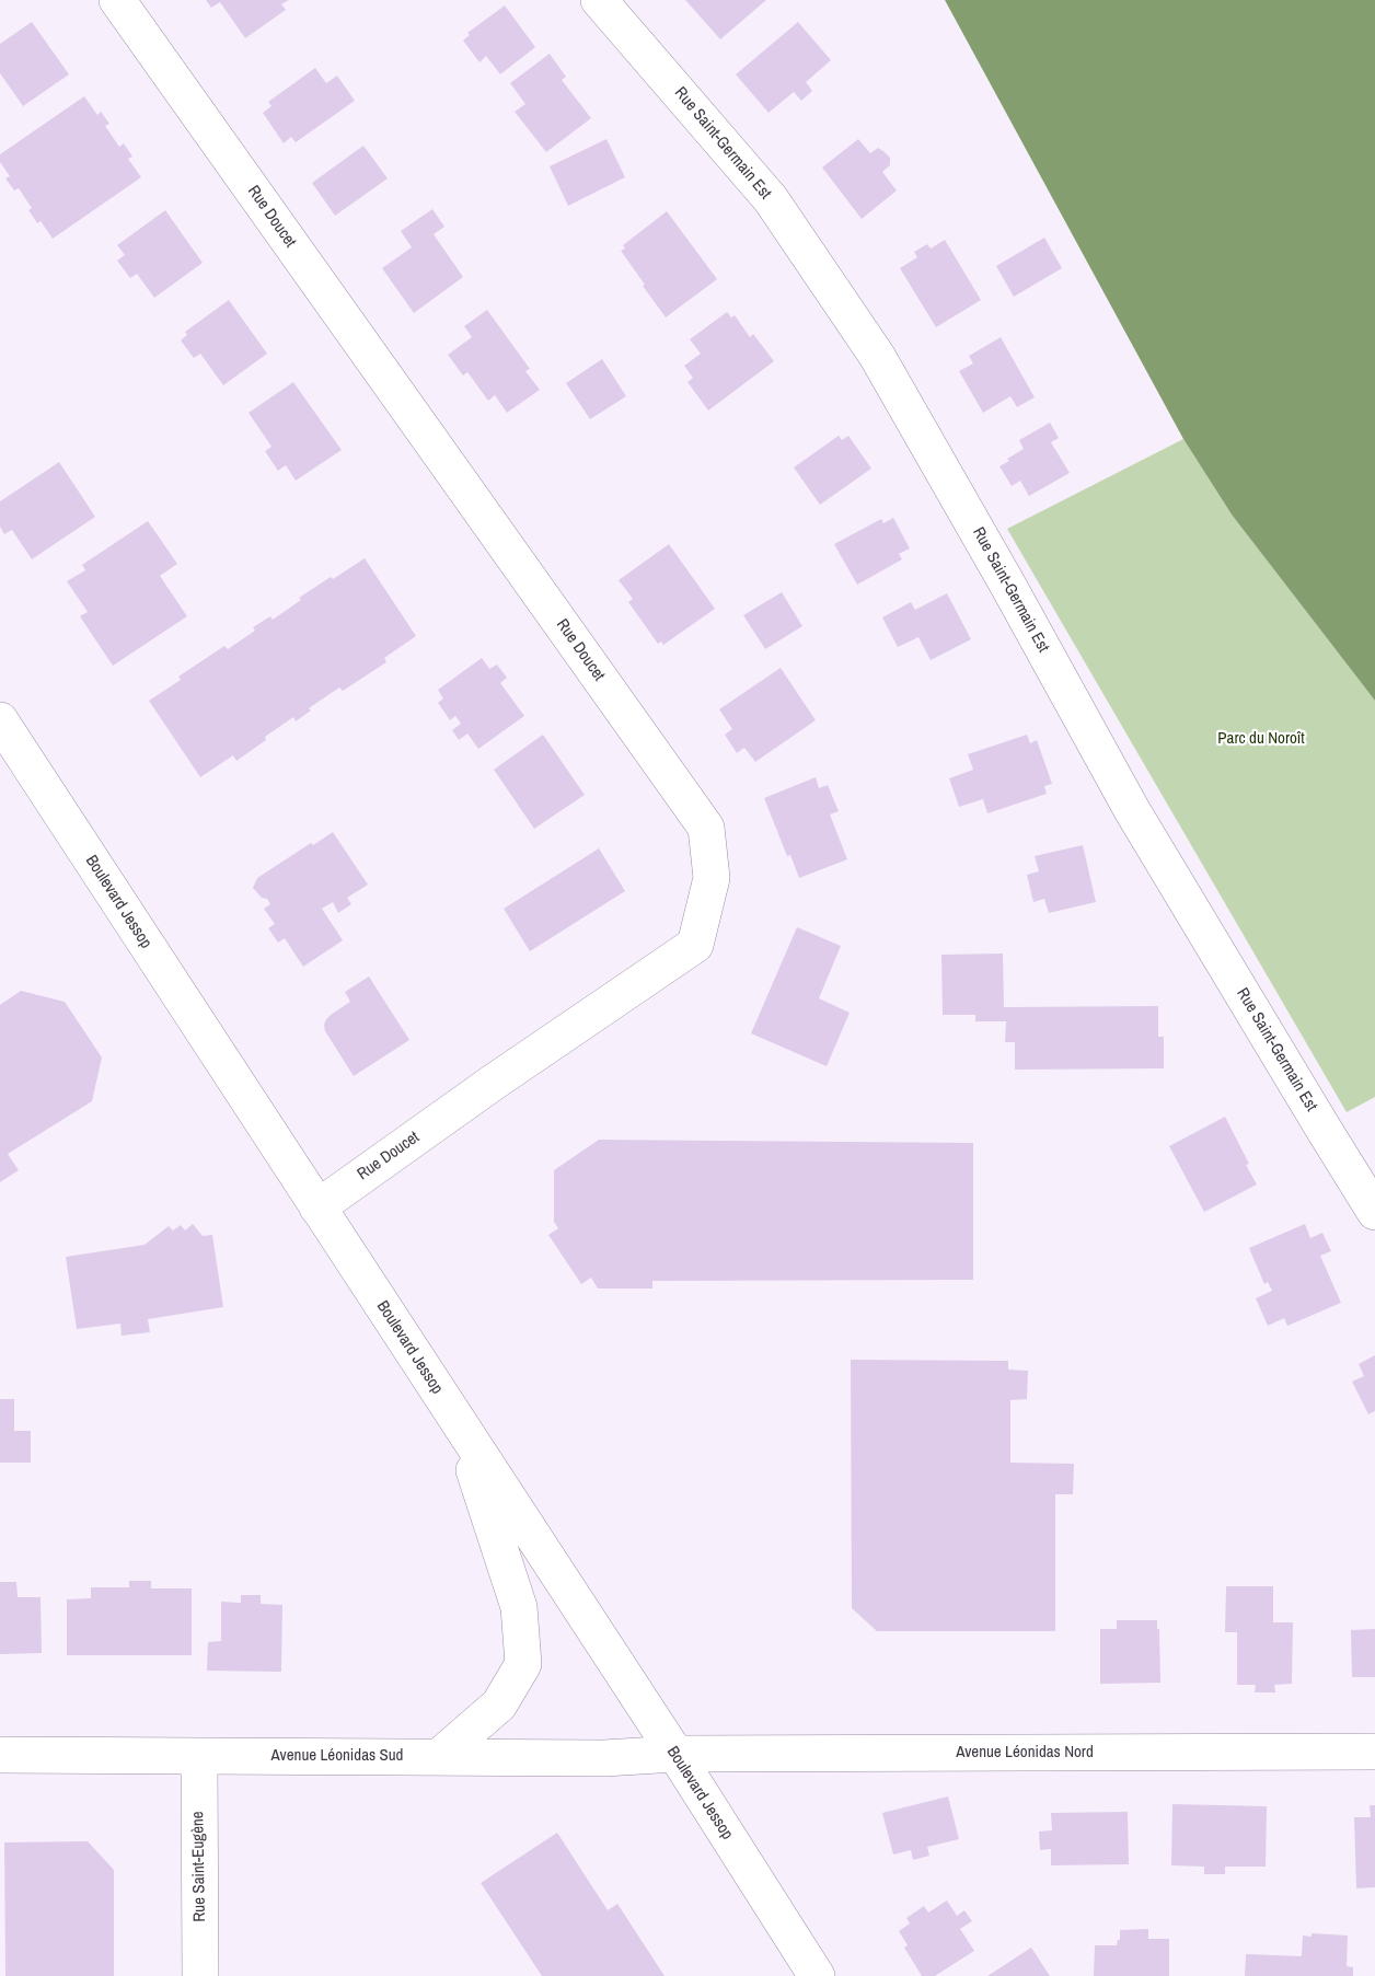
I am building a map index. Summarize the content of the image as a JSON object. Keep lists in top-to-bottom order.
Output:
{
  "streets": {
    "street": [
      "Rue Saint-Germain Est",
      "Rue Doucet",
      "Boulevard Jessop",
      "Avenue Léonidas Nord",
      "Avenue Léonidas Sud",
      "Rue Saint-Eugène"
    ]
  },
  "crossings": [
    ["Rue Doucet", "Boulevard Jessop"],
    ["Boulevard Jessop", "Avenue Léonidas Nord"],
    ["Boulevard Jessop", "Avenue Léonidas Sud"],
    ["Avenue Léonidas Nord", "Avenue Léonidas Sud"],
    ["Avenue Léonidas Sud", "Rue Saint-Eugène"]
  ],
  "parks": ["Parc du Noroît"]
}
